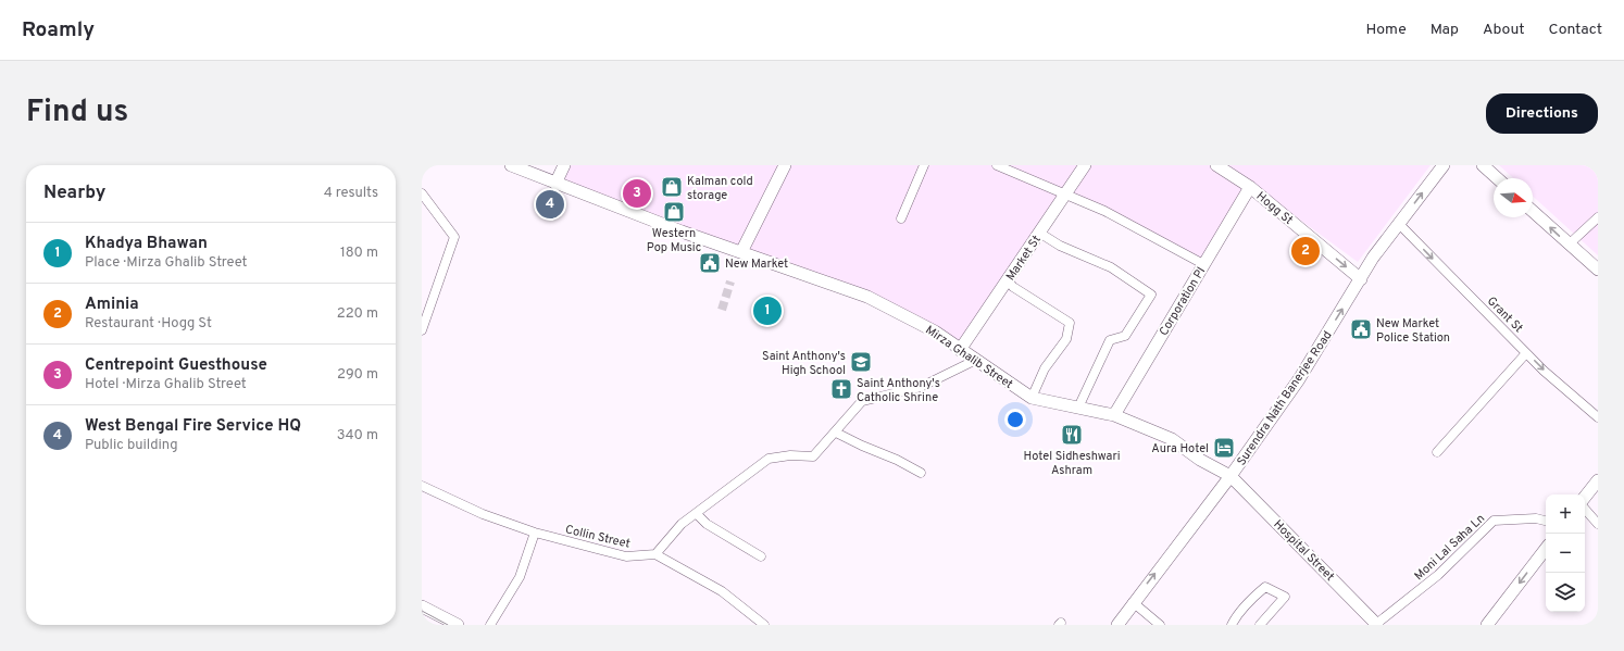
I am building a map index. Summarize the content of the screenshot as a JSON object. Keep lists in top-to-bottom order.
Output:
{
  "streets": {
    "main road": [
      "Hogg St",
      "Market St",
      "Corporation Pl",
      "Mirza Ghalib Street",
      "Surendra Nath Banerjee Road",
      "Hospital Street"
    ],
    "street": ["Grant St", "Collin Street", "Moni Lal Saha Ln"]
  },
  "crossings": [
    ["Hogg St", "Corporation Pl"],
    ["Hogg St", "Surendra Nath Banerjee Road"],
    ["Market St", "Mirza Ghalib Street"],
    ["Corporation Pl", "Mirza Ghalib Street"],
    ["Grant St", "Surendra Nath Banerjee Road"],
    ["Mirza Ghalib Street", "Surendra Nath Banerjee Road"],
    ["Mirza Ghalib Street", "Hospital Street"],
    ["Surendra Nath Banerjee Road", "Hospital Street"],
    ["Moni Lal Saha Ln", "Hospital Street"]
  ],
  "one_way": ["Hogg St", "Grant St", "Surendra Nath Banerjee Road"],
  "places": {
    "shop": ["Kalman cold storage", "Western Pop Music"],
    "public building": ["New Market", "New Market Police Station"],
    "school or university": ["Saint Anthony's High School"],
    "church": ["Saint Anthony's Catholic Shrine"],
    "restaurant": ["Hotel Sidheshwari Ashram"],
    "hotel": ["Aura Hotel"]
  },
  "north": "right",
  "page": {
    "header": "Roamly",
    "nav": [
      "Home",
      "Map",
      "About",
      "Contact"
    ],
    "title": "Find us",
    "buttons": "Directions",
    "heading": ["Nearby", "4 results"],
    "pins": [
      "3",
      "4",
      "2",
      "1"
    ],
    "list": [
      {
        "mark": "1",
        "name": "Khadya Bhawan",
        "note": "Place · Mirza Ghalib Street",
        "value": "180 m"
      },
      {
        "mark": "2",
        "name": "Aminia",
        "note": "Restaurant · Hogg St",
        "value": "220 m"
      },
      {
        "mark": "3",
        "name": "Centrepoint Guesthouse",
        "note": "Hotel · Mirza Ghalib Street",
        "value": "290 m"
      },
      {
        "mark": "4",
        "name": "West Bengal Fire Service HQ",
        "note": "Public building",
        "value": "340 m"
      }
    ],
    "map_buttons": ["+", "−"]
  }
}
